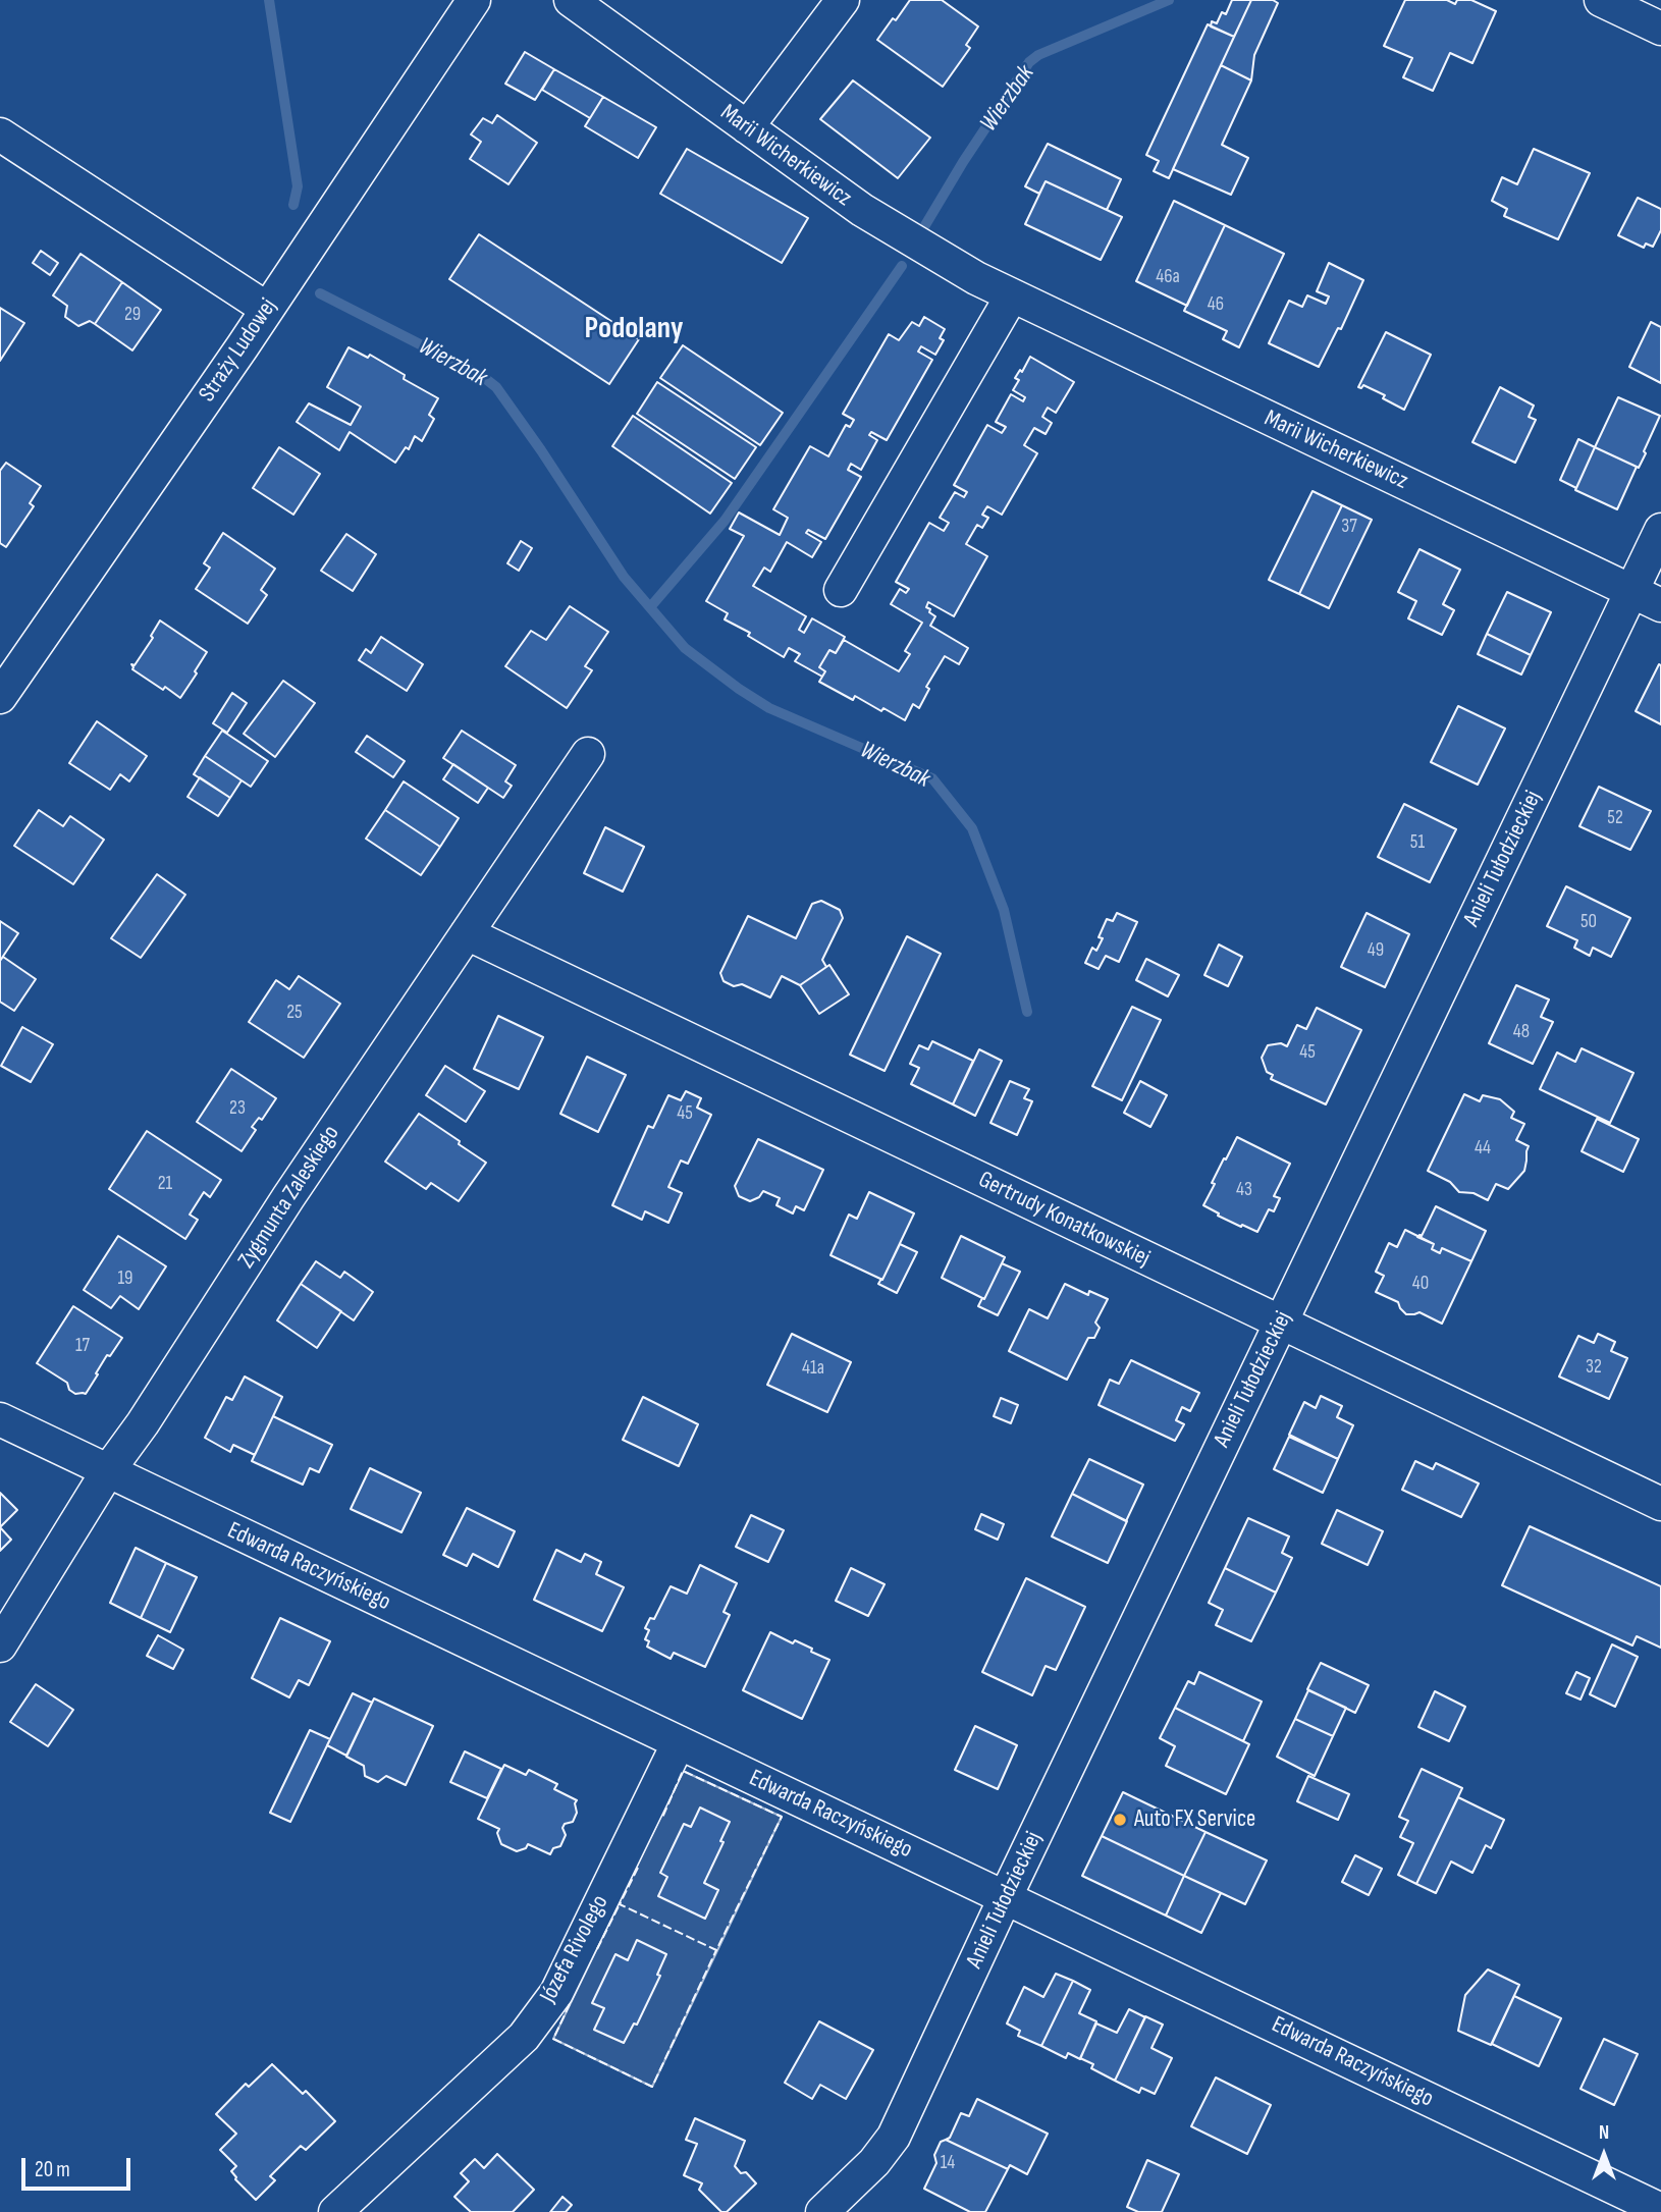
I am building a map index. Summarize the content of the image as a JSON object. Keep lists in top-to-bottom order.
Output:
{
  "streets": {
    "street": [
      "Marii Wicherkiewicz",
      "Straży Ludowej",
      "Anieli Tułodzieckiej",
      "Zygmunta Zaleskiego",
      "Gertrudy Konatkowskiej",
      "Edwarda Raczyńskiego",
      "Józefa Rivolego"
    ]
  },
  "crossings": [
    ["Marii Wicherkiewicz", "Anieli Tułodzieckiej"],
    ["Anieli Tułodzieckiej", "Gertrudy Konatkowskiej"],
    ["Anieli Tułodzieckiej", "Edwarda Raczyńskiego"],
    ["Zygmunta Zaleskiego", "Gertrudy Konatkowskiej"],
    ["Zygmunta Zaleskiego", "Edwarda Raczyńskiego"],
    ["Edwarda Raczyńskiego", "Józefa Rivolego"]
  ],
  "districts": ["Podolany"],
  "water": ["Wierzbak"],
  "places": ["Auto FX Service"],
  "house_numbers": [
    "46a",
    "46",
    "29",
    "37",
    "52",
    "51",
    "50",
    "49",
    "25",
    "48",
    "45",
    "23",
    "45",
    "44",
    "21",
    "43",
    "19",
    "40",
    "17",
    "32",
    "41a",
    "14"
  ],
  "scale_bar": "20 m",
  "north": "top"
}
